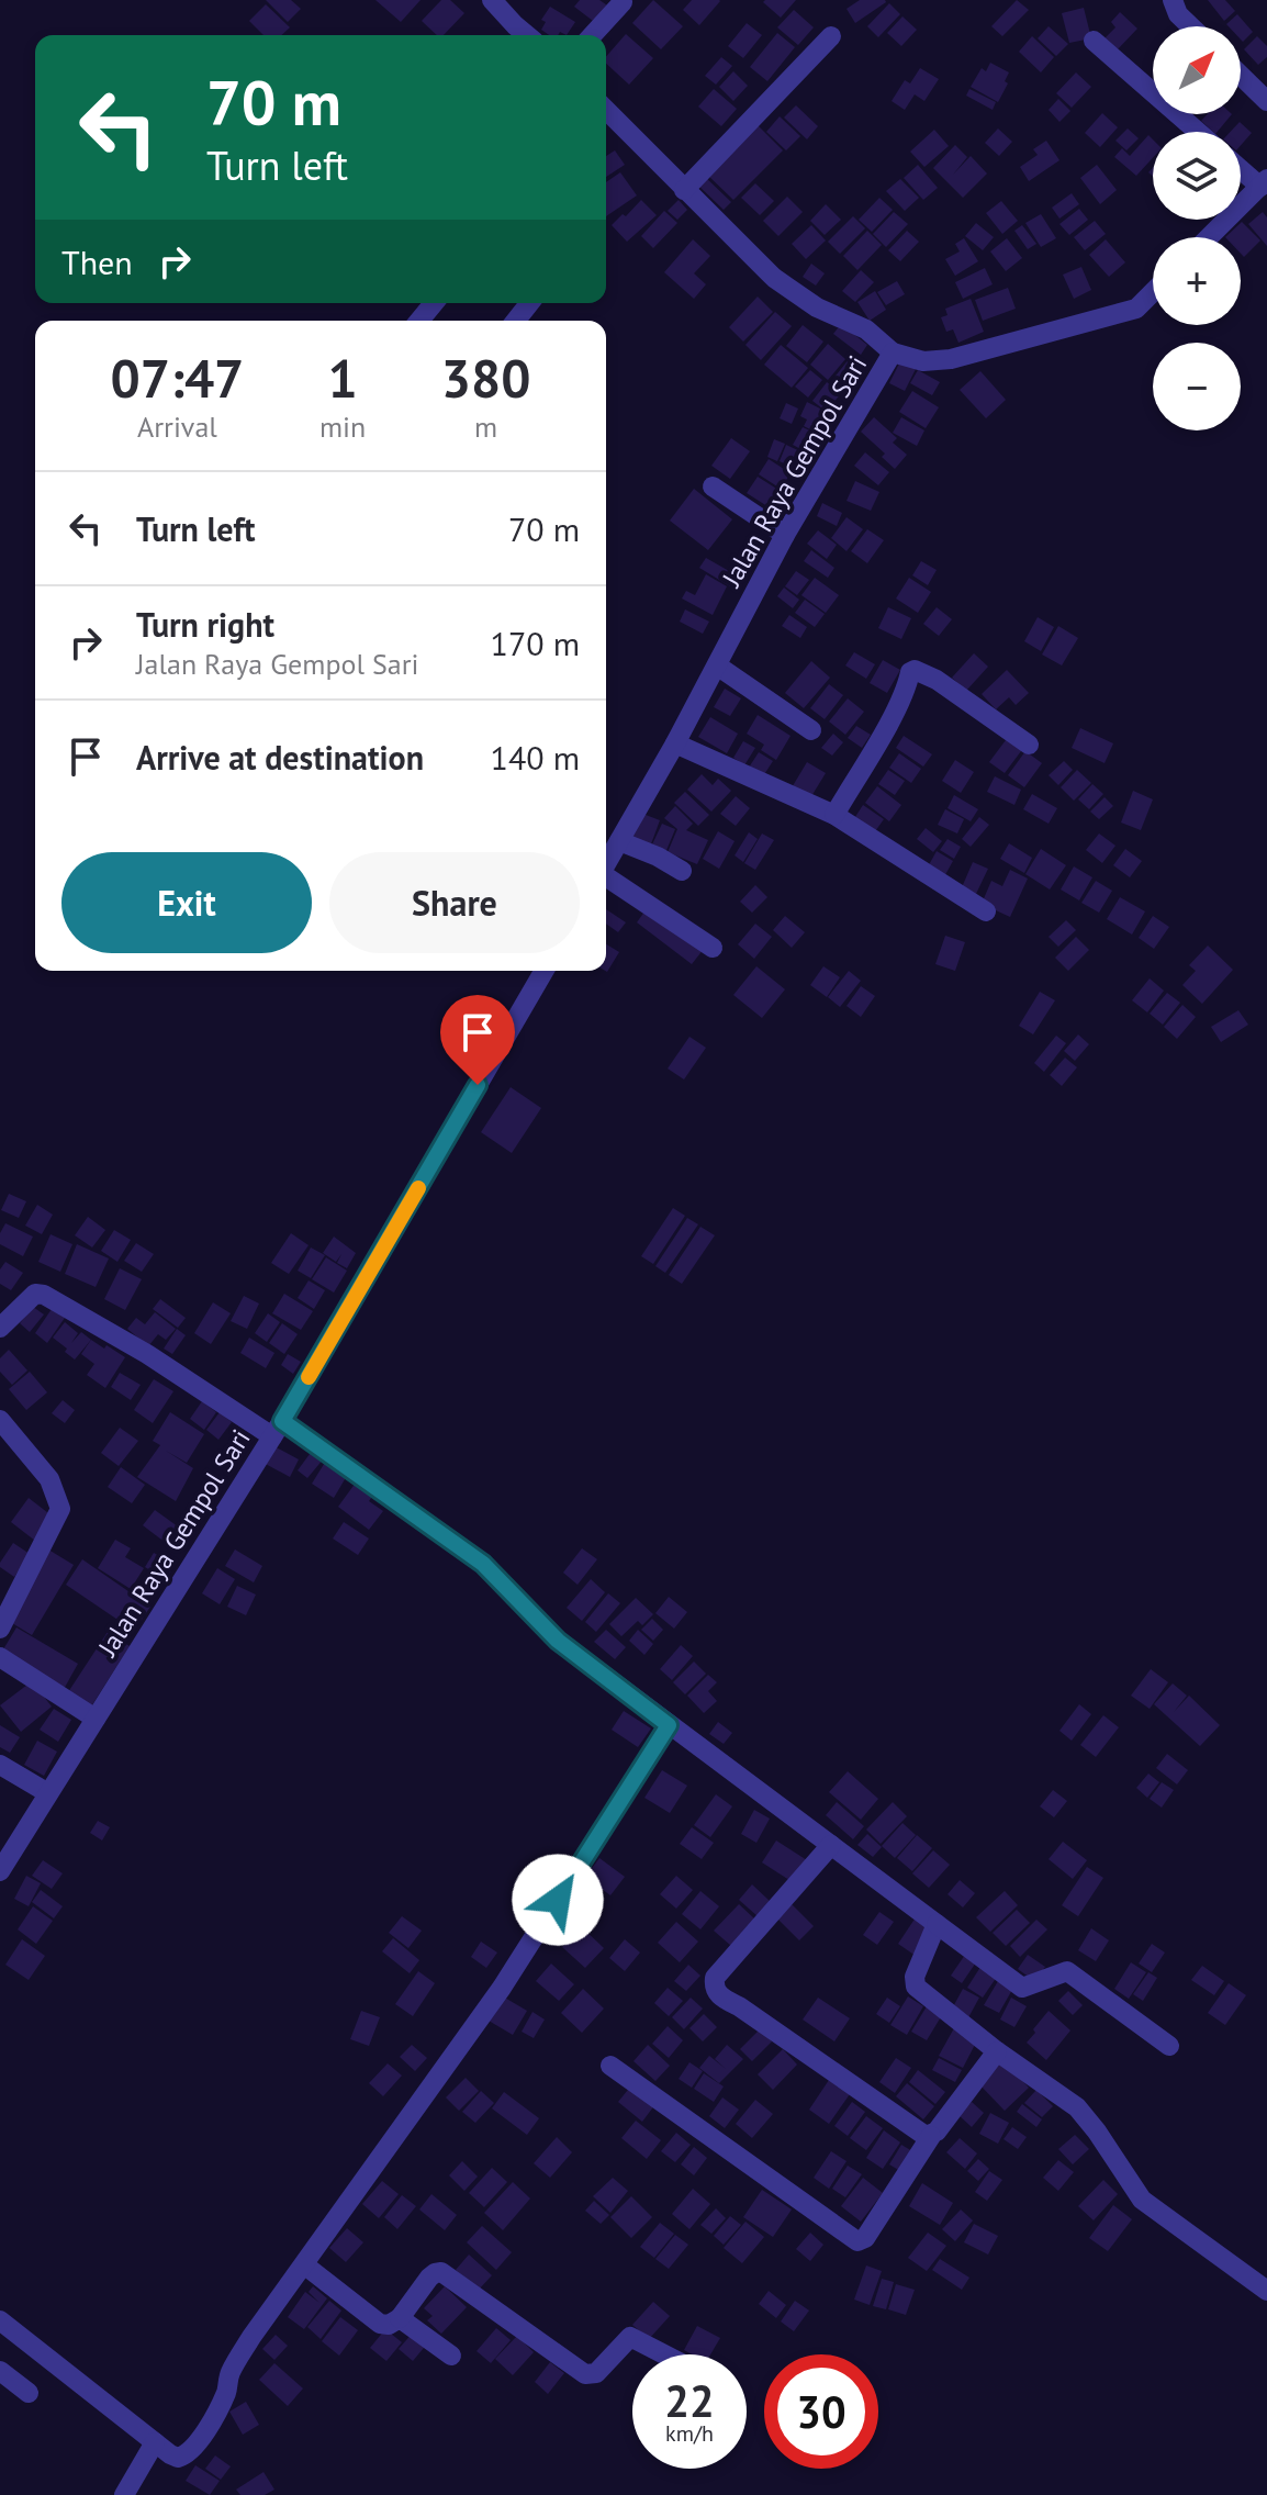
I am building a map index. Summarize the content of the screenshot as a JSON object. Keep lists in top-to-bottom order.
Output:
{
  "streets": {
    "street": ["Jalan Raya Gempol Sari"]
  },
  "north": "top right",
  "page": {
    "map_buttons": ["+", "−"],
    "turn": ["70 m", "Turn left"],
    "then": "Then",
    "eta": [
      "07:47",
      "Arrival",
      "1",
      "min",
      "380",
      "m"
    ],
    "list": [
      {
        "name": "Turn left",
        "value": "70 m"
      },
      {
        "name": "Turn right",
        "note": "Jalan Raya Gempol Sari",
        "value": "170 m"
      },
      {
        "name": "Arrive at destination",
        "value": "140 m"
      }
    ],
    "buttons": ["Exit", "Share"],
    "speed": "22 km/h",
    "limit": "30"
  }
}
